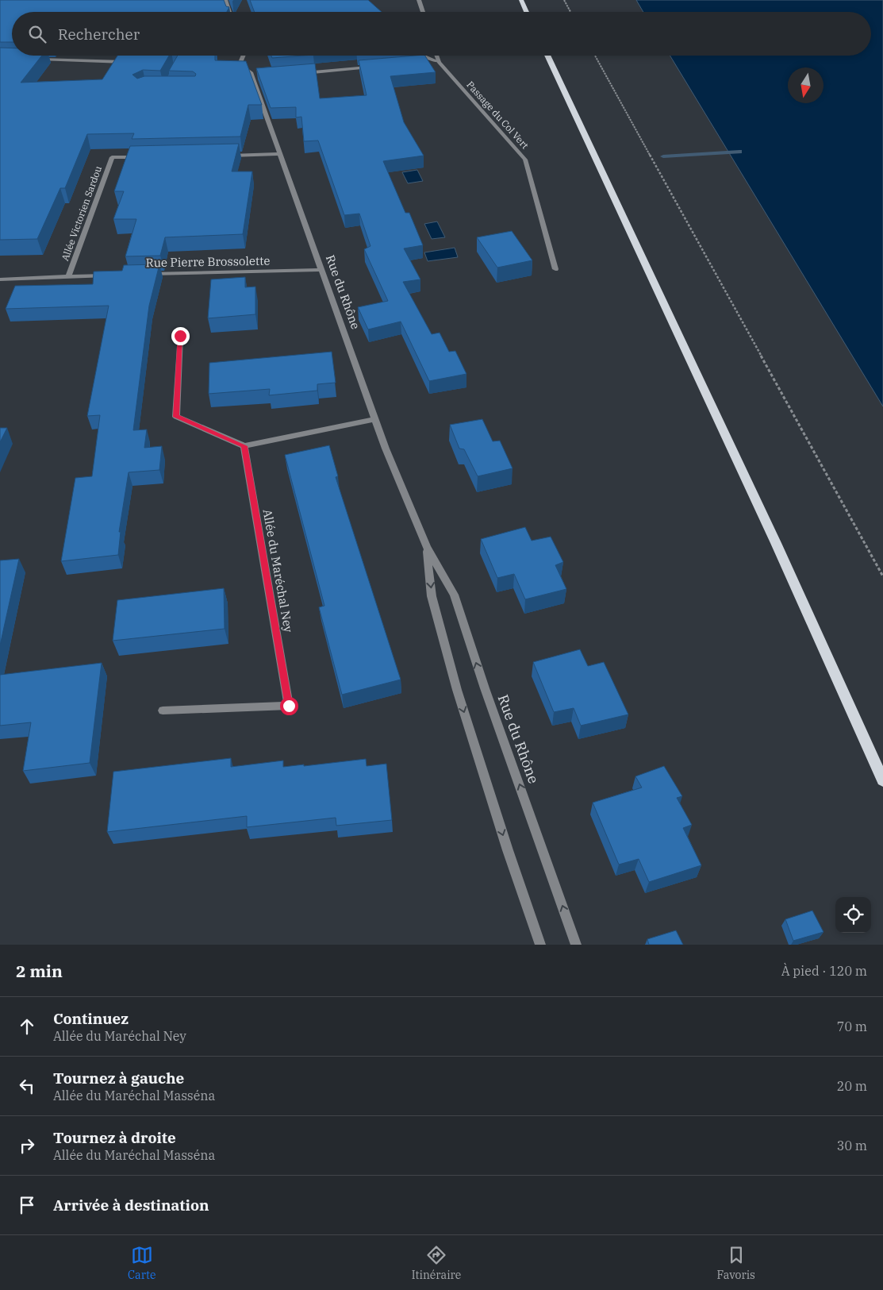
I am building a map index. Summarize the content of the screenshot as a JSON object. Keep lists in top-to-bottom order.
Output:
{
  "streets": {
    "street": [
      "Passage du Col Vert",
      "Allée Victorien Sardou",
      "Rue Pierre Brossolette",
      "Rue du Rhône",
      "Allée du Maréchal Ney"
    ]
  },
  "crossings": [
    ["Rue Pierre Brossolette", "Rue du Rhône"]
  ],
  "north": "bottom",
  "page": {
    "search": "Rechercher",
    "heading": ["2 min", "À pied · 120 m"],
    "list": [
      ["Continuez", "Allée du Maréchal Ney", "70 m"],
      ["Tournez à gauche", "Allée du Maréchal Masséna", "20 m"],
      ["Tournez à droite", "Allée du Maréchal Masséna", "30 m"],
      "Arrivée à destination"
    ],
    "nav": ["Carte", "Itinéraire", "Favoris"]
  }
}
